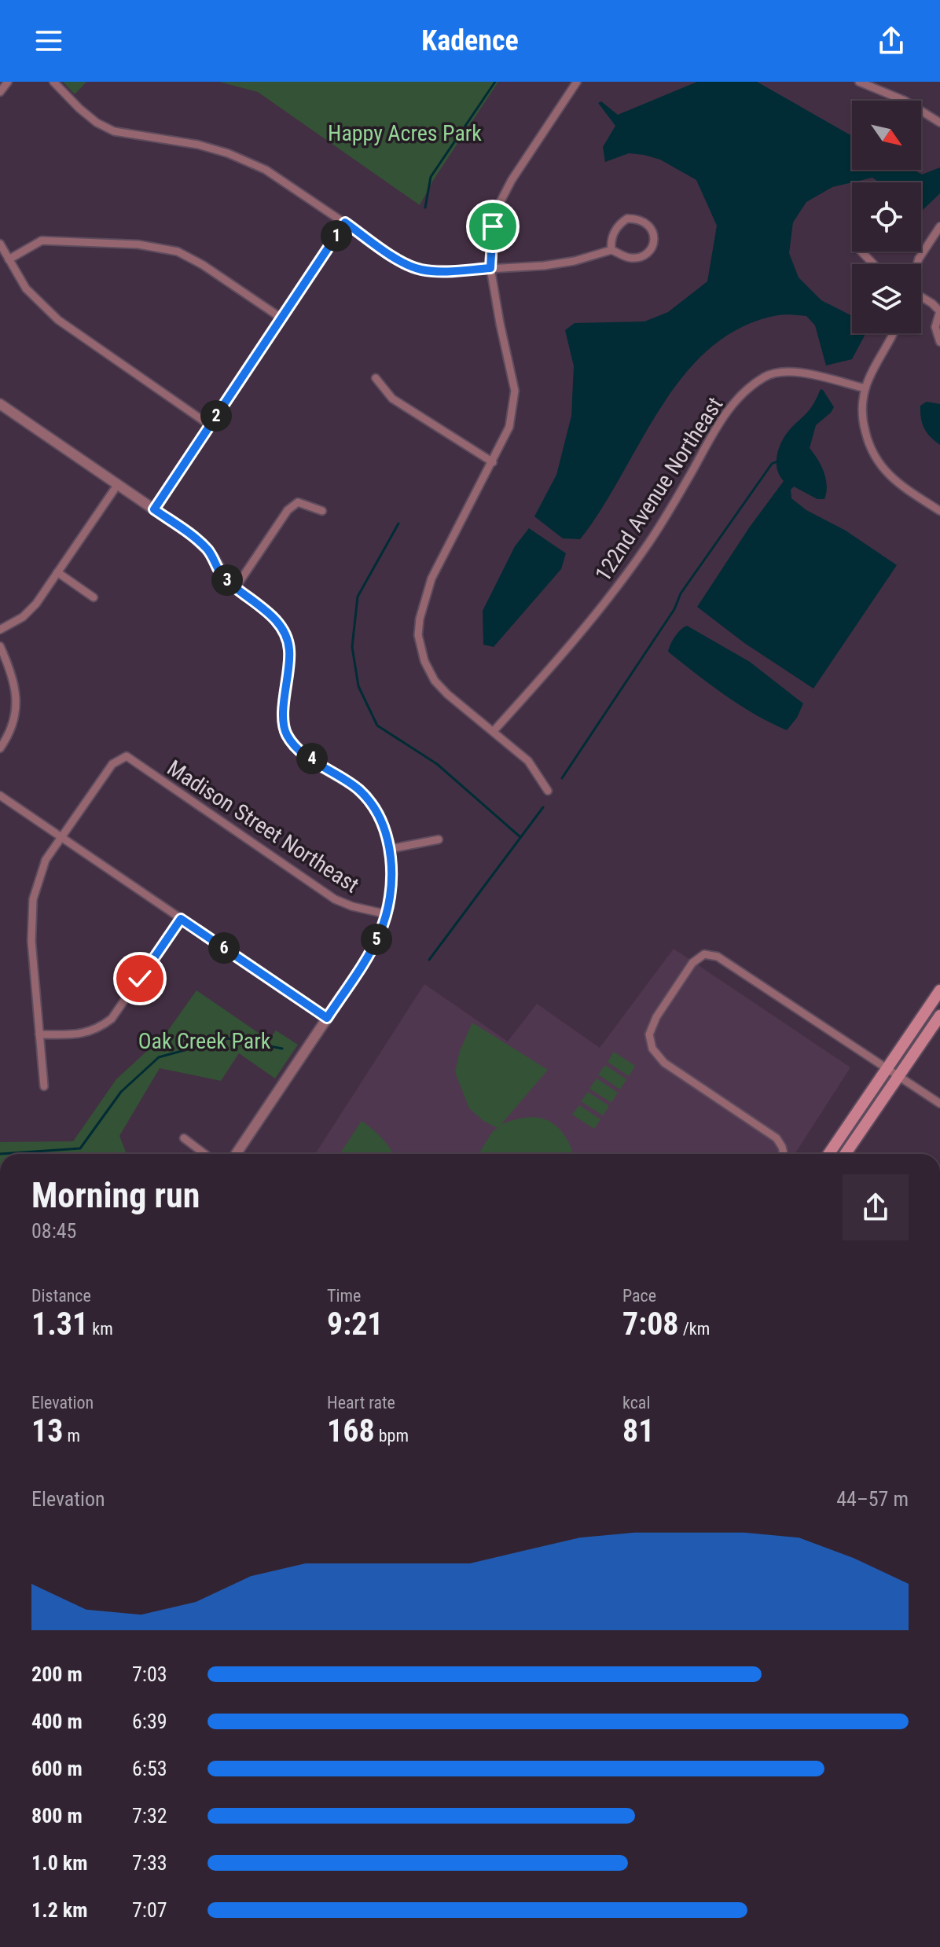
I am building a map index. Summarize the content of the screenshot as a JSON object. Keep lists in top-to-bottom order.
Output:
{
  "streets": {
    "street": ["122nd Avenue Northeast", "Madison Street Northeast"]
  },
  "parks": ["Happy Acres Park", "Oak Creek Park"],
  "north": "bottom right",
  "page": {
    "header": "Kadence",
    "pins": [
      "1",
      "2",
      "3",
      "4",
      "5",
      "6"
    ],
    "heading": ["Morning run", "08:45"],
    "stats": [
      ["Distance", "1.31 km"],
      ["Time", "9:21"],
      ["Pace", "7:08 /km"],
      ["Elevation", "13 m"],
      ["Heart rate", "168 bpm"],
      ["kcal", "81"]
    ],
    "chart": ["Elevation", "44–57 m"],
    "list": [
      {
        "name": "200 m",
        "note": "7:03"
      },
      {
        "name": "400 m",
        "note": "6:39"
      },
      {
        "name": "600 m",
        "note": "6:53"
      },
      {
        "name": "800 m",
        "note": "7:32"
      },
      {
        "name": "1.0 km",
        "note": "7:33"
      },
      {
        "name": "1.2 km",
        "note": "7:07"
      }
    ]
  }
}
